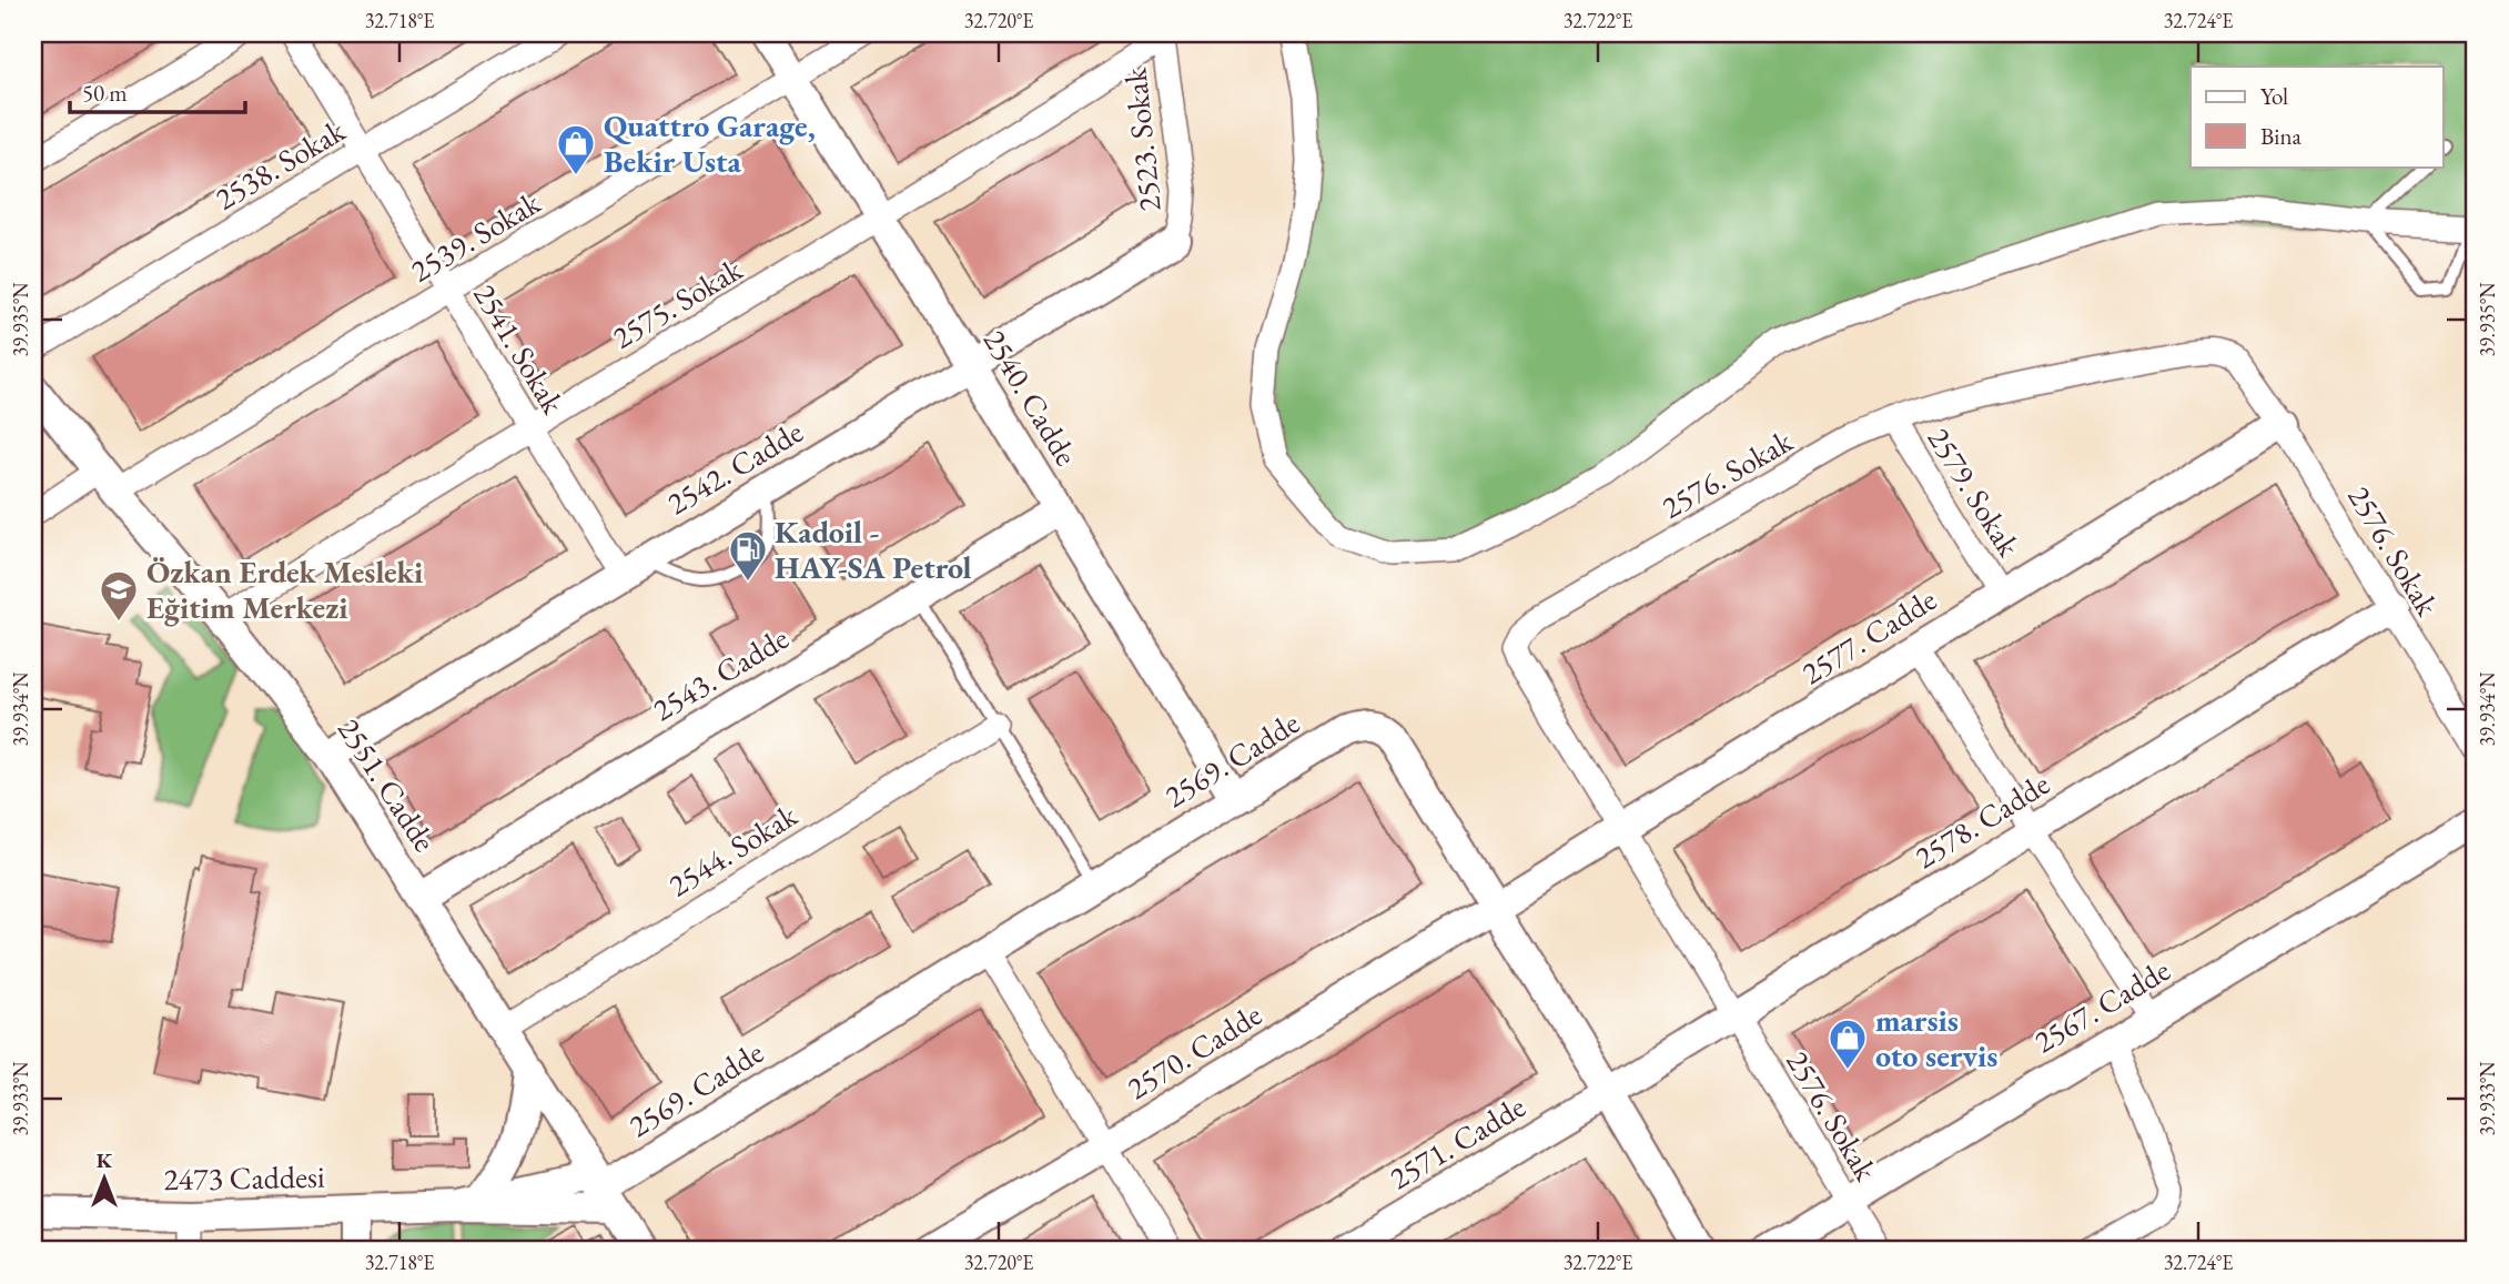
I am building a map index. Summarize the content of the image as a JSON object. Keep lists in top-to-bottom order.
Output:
{
  "streets": {
    "street": [
      "2523. Sokak",
      "2538. Sokak",
      "2539. Sokak",
      "2575. Sokak",
      "2541. Sokak",
      "2540. Cadde",
      "2542. Cadde",
      "2576. Sokak",
      "2579. Sokak",
      "2577. Cadde",
      "2543. Cadde",
      "2569. Cadde",
      "2551. Cadde",
      "2578. Cadde",
      "2544. Sokak",
      "2567. Cadde",
      "2570. Cadde",
      "2571. Cadde",
      "2473 Caddesi"
    ]
  },
  "crossings": [
    ["2523. Sokak", "2575. Sokak"],
    ["2523. Sokak", "2542. Cadde"],
    ["2538. Sokak", "2541. Sokak"],
    ["2539. Sokak", "2541. Sokak"],
    ["2539. Sokak", "2540. Cadde"],
    ["2539. Sokak", "2551. Cadde"],
    ["2575. Sokak", "2541. Sokak"],
    ["2575. Sokak", "2540. Cadde"],
    ["2575. Sokak", "2551. Cadde"],
    ["2541. Sokak", "2542. Cadde"],
    ["2540. Cadde", "2542. Cadde"],
    ["2540. Cadde", "2543. Cadde"],
    ["2540. Cadde", "2569. Cadde"],
    ["2542. Cadde", "2551. Cadde"],
    ["2576. Sokak", "2579. Sokak"],
    ["2576. Sokak", "2577. Cadde"],
    ["2576. Sokak", "2578. Cadde"],
    ["2576. Sokak", "2567. Cadde"],
    ["2579. Sokak", "2577. Cadde"],
    ["2577. Cadde", "2569. Cadde"],
    ["2577. Cadde", "2570. Cadde"],
    ["2543. Cadde", "2551. Cadde"],
    ["2569. Cadde", "2551. Cadde"],
    ["2569. Cadde", "2578. Cadde"],
    ["2569. Cadde", "2570. Cadde"],
    ["2569. Cadde", "2571. Cadde"],
    ["2551. Cadde", "2544. Sokak"],
    ["2578. Cadde", "2571. Cadde"]
  ],
  "places": {
    "shop": ["Quattro Garage, Bekir Usta", "marsis oto servis"],
    "fuel station": ["Kadoil - HAY-SA Petrol"],
    "school or university": ["Özkan Erdek Mesleki Eğitim Merkezi"]
  },
  "legend": ["Yol", "Bina"],
  "scale_bar": "50 m",
  "north": "top",
  "coordinates": [
    "32.718°E",
    "32.720°E",
    "32.722°E",
    "32.724°E",
    "39.935°N",
    "39.934°N",
    "39.933°N"
  ]
}
